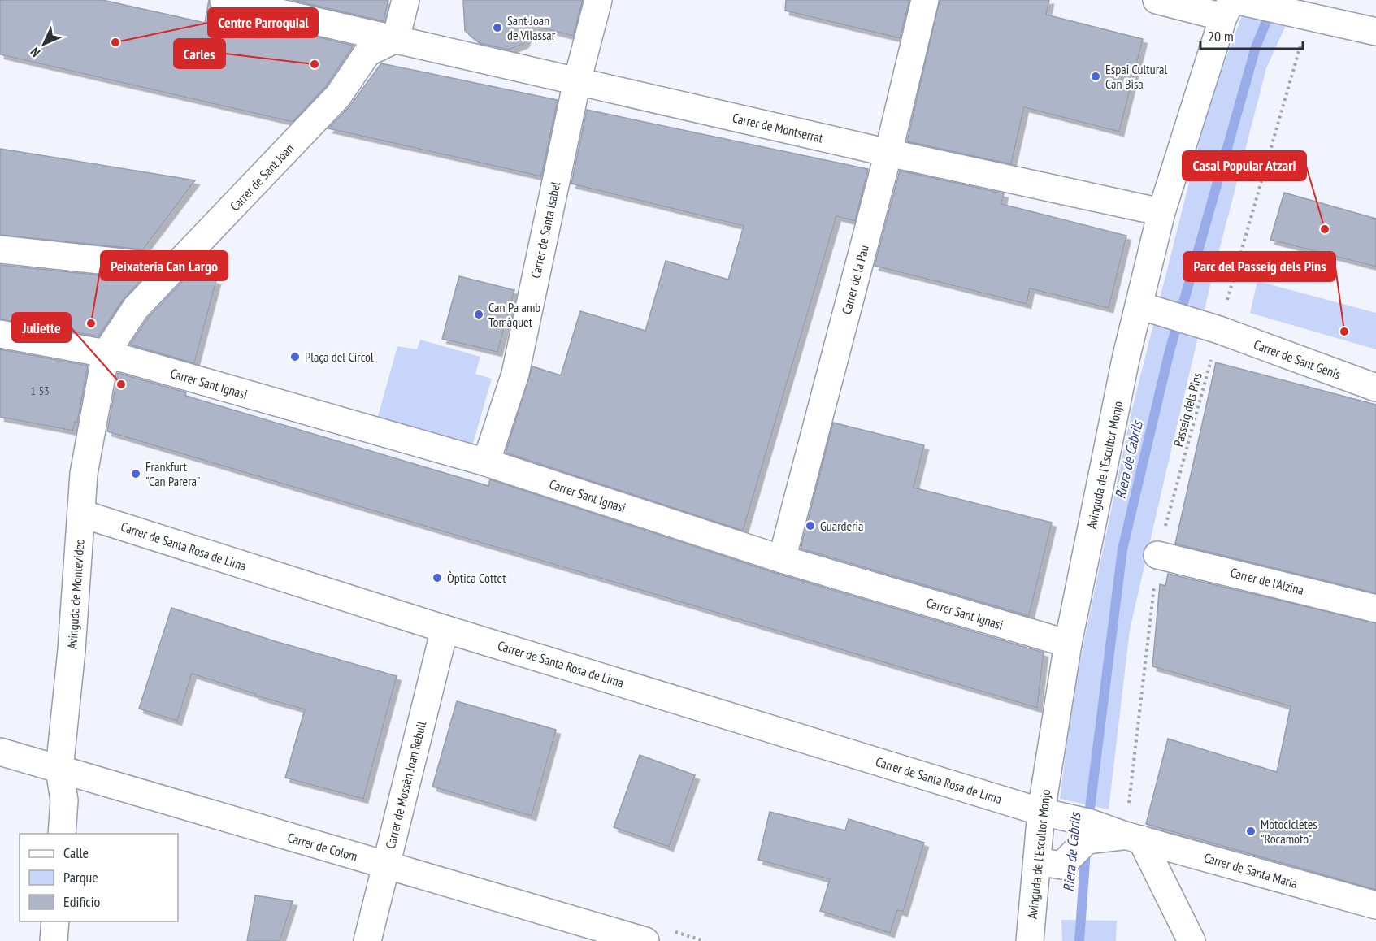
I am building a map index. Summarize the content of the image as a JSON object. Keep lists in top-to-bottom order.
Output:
{
  "streets": {
    "street": [
      "Carrer de Montserrat",
      "Carrer de Sant Joan",
      "Carrer de Santa Isabel",
      "Carrer de la Pau",
      "Carrer de Sant Genís",
      "Carrer Sant Ignasi",
      "Avinguda de l'Escultor Monjo",
      "Carrer de Santa Rosa de Lima",
      "Carrer de l'Alzina",
      "Avinguda de Montevideo",
      "Carrer de Mossèn Joan Rebull",
      "Carrer de Colom",
      "Carrer de Santa Maria"
    ],
    "path": ["Passeig dels Pins"]
  },
  "crossings": [
    ["Carrer de Montserrat", "Carrer de Sant Joan"],
    ["Carrer de Montserrat", "Carrer de Santa Isabel"],
    ["Carrer de Montserrat", "Carrer de la Pau"],
    ["Carrer de Montserrat", "Avinguda de l'Escultor Monjo"],
    ["Carrer de Sant Joan", "Carrer Sant Ignasi"],
    ["Carrer de Sant Joan", "Avinguda de Montevideo"],
    ["Carrer de Santa Isabel", "Carrer Sant Ignasi"],
    ["Carrer de la Pau", "Carrer Sant Ignasi"],
    ["Carrer de Sant Genís", "Passeig dels Pins"],
    ["Carrer de Sant Genís", "Avinguda de l'Escultor Monjo"],
    ["Carrer Sant Ignasi", "Avinguda de l'Escultor Monjo"],
    ["Carrer Sant Ignasi", "Avinguda de Montevideo"],
    ["Passeig dels Pins", "Carrer de l'Alzina"],
    ["Passeig dels Pins", "Carrer de Santa Maria"],
    ["Avinguda de l'Escultor Monjo", "Carrer de Santa Rosa de Lima"],
    ["Avinguda de l'Escultor Monjo", "Carrer de Santa Maria"],
    ["Carrer de Santa Rosa de Lima", "Avinguda de Montevideo"],
    ["Carrer de Santa Rosa de Lima", "Carrer de Mossèn Joan Rebull"],
    ["Carrer de Santa Rosa de Lima", "Carrer de Santa Maria"],
    ["Avinguda de Montevideo", "Carrer de Colom"],
    ["Carrer de Mossèn Joan Rebull", "Carrer de Colom"]
  ],
  "water": ["Riera de Cabrils"],
  "places": [
    "Sant Joan de Vilassar",
    "Centre Parroquial",
    "Carles",
    "Espai Cultural Can Bisa",
    "Casal Popular Atzari",
    "Can Pa amb Tomàquet",
    "Peixateria Can Largo",
    "Parc del Passeig dels Pins",
    "Plaça del Círcol",
    "Juliette",
    "Frankfurt \"Can Parera\"",
    "Guarderia",
    "Òptica Cottet",
    "Motocicletes \"Rocamoto\""
  ],
  "house_numbers": ["1-53"],
  "legend": ["Calle", "Parque", "Edificio"],
  "scale_bar": "20 m",
  "north": "bottom left"
}
